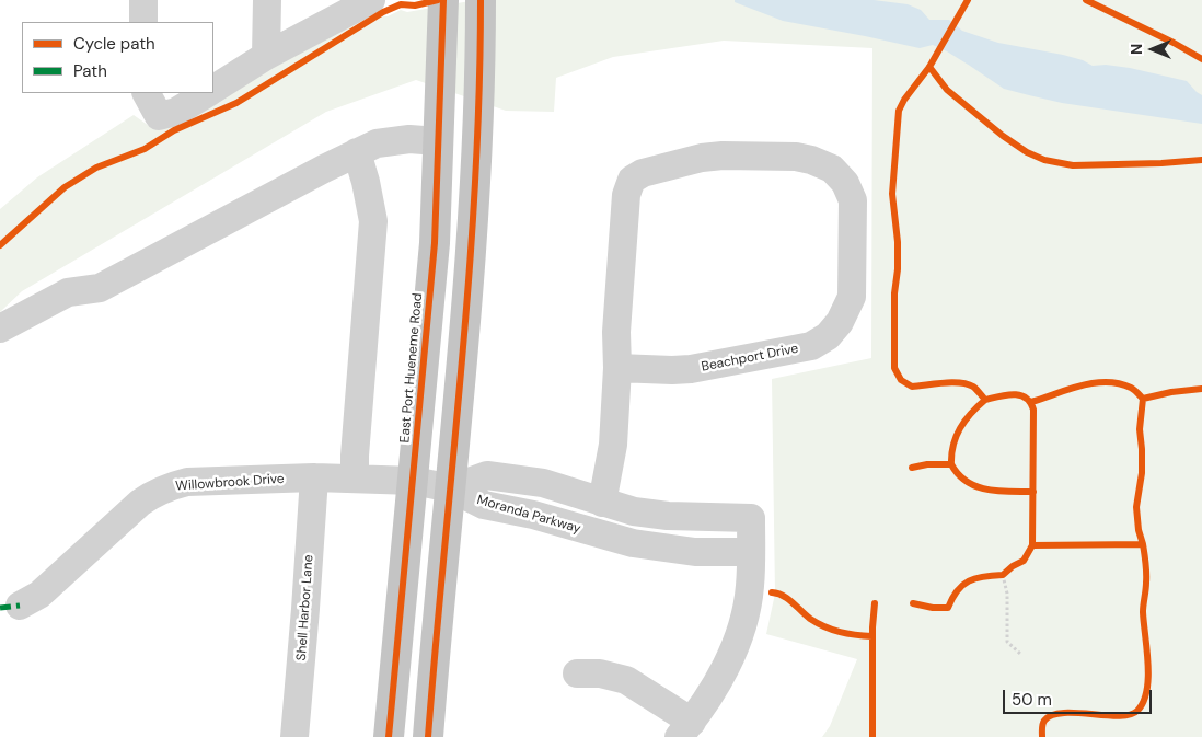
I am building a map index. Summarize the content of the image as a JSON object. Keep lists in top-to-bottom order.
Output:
{
  "streets": {
    "main road": ["East Port Hueneme Road"],
    "street": [
      "Beachport Drive",
      "Willowbrook Drive",
      "Moranda Parkway",
      "Shell Harbor Lane"
    ]
  },
  "crossings": [
    ["Beachport Drive", "Moranda Parkway"],
    ["East Port Hueneme Road", "Willowbrook Drive"],
    ["Willowbrook Drive", "Moranda Parkway"],
    ["Willowbrook Drive", "Shell Harbor Lane"]
  ],
  "legend": ["Cycle path", "Path"],
  "scale_bar": "50 m",
  "north": "left"
}
